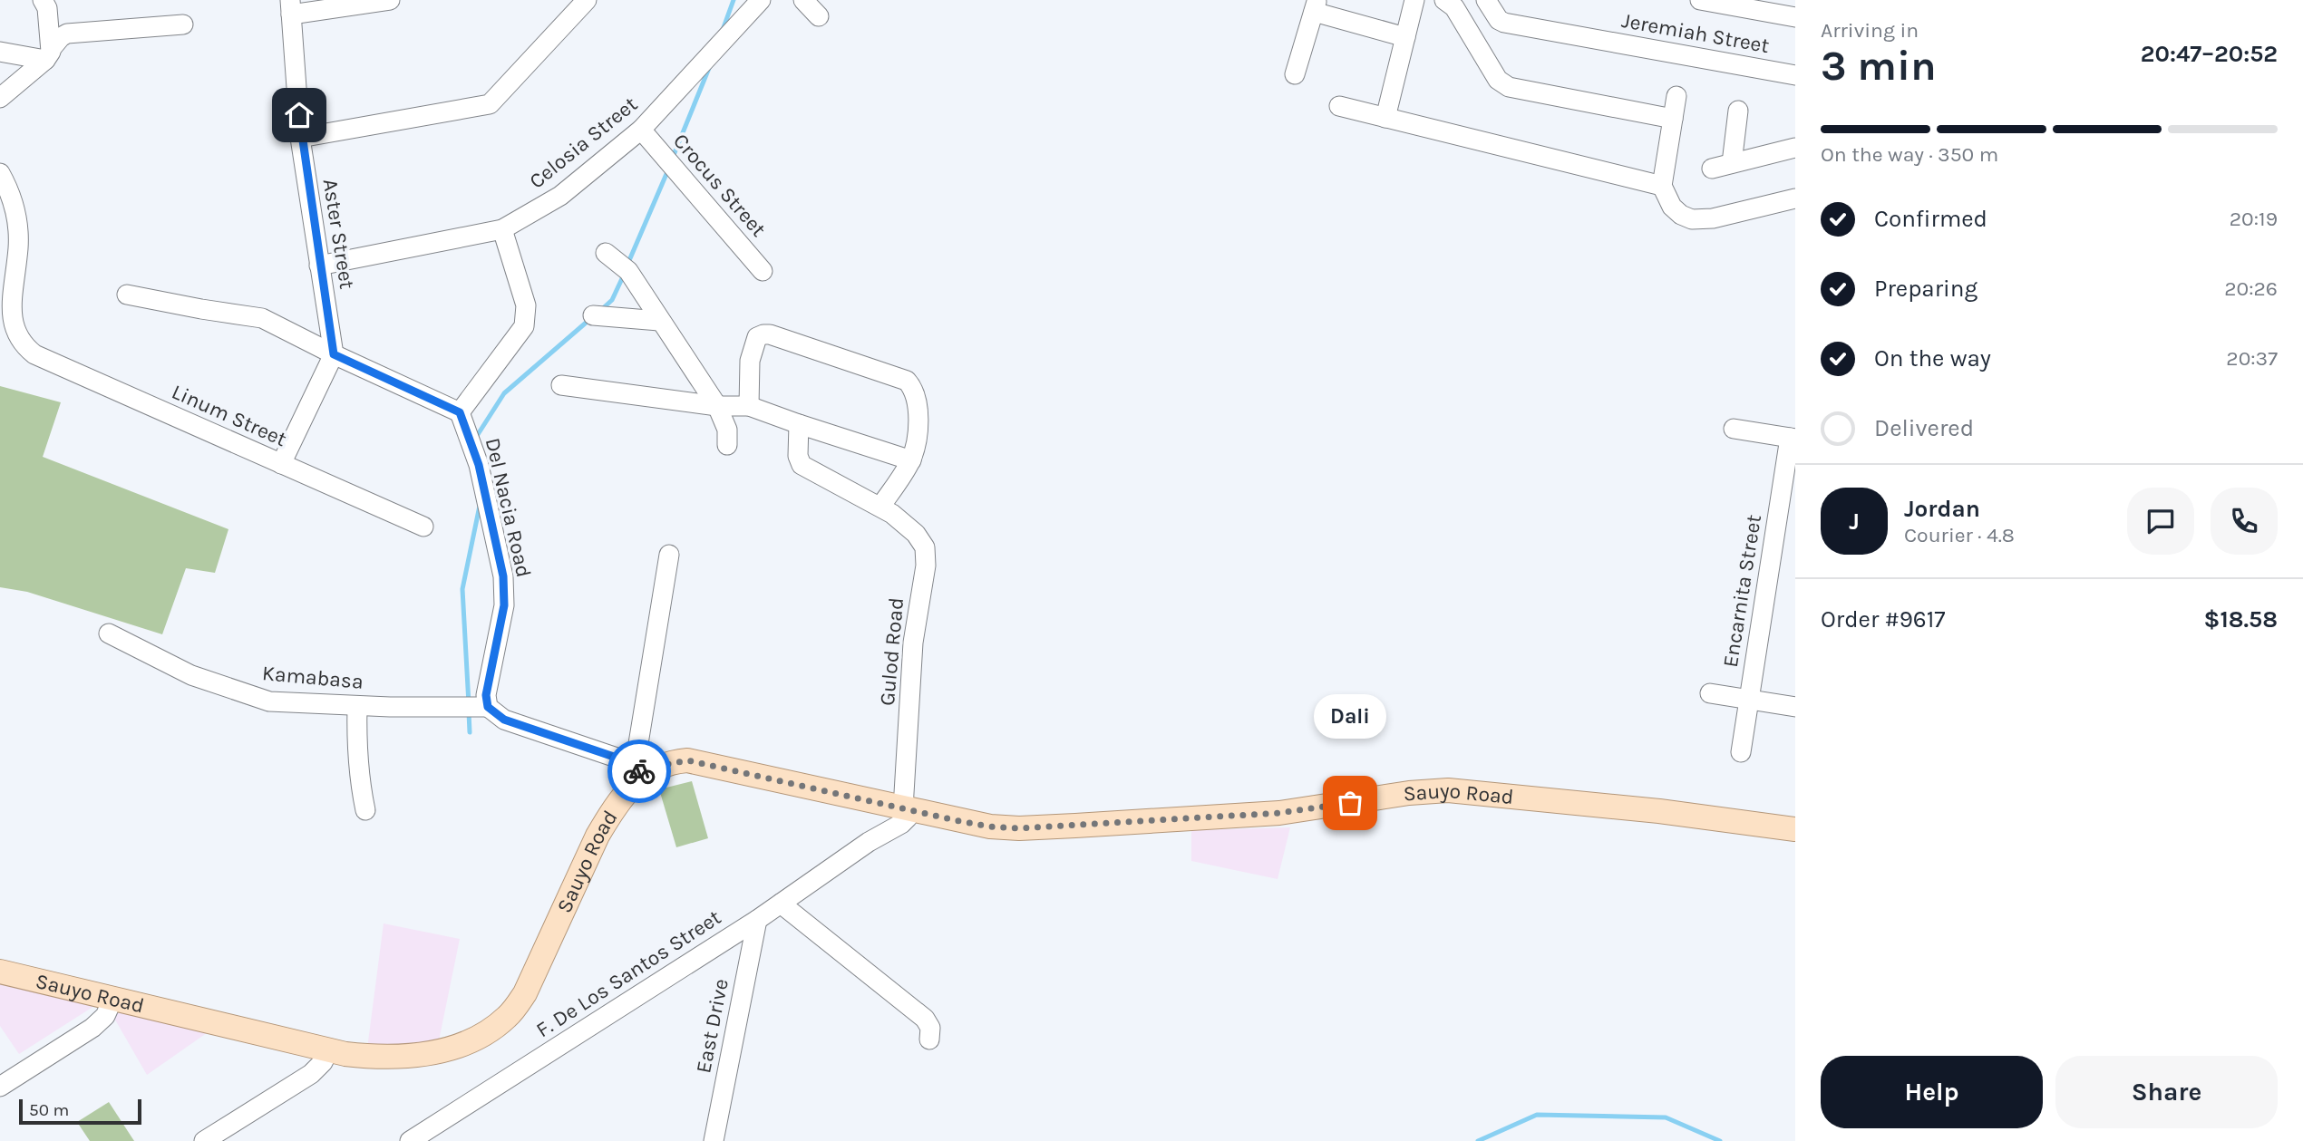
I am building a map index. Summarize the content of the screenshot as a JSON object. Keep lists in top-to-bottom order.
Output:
{
  "streets": {
    "main road": ["Sauyo Road"],
    "street": [
      "Jeremiah Street",
      "Celosia Street",
      "Crocus Street",
      "Aster Street",
      "Linum Street",
      "Del Nacia Road",
      "Encarnita Street",
      "Gulod Road",
      "Kamabasa",
      "F. De Los Santos Street",
      "East Drive"
    ]
  },
  "crossings": [
    ["Celosia Street", "Crocus Street"],
    ["Celosia Street", "Aster Street"],
    ["Del Nacia Road", "Kamabasa"],
    ["Gulod Road", "Sauyo Road"],
    ["Gulod Road", "F. De Los Santos Street"],
    ["Sauyo Road", "F. De Los Santos Street"],
    ["F. De Los Santos Street", "East Drive"]
  ],
  "places": ["Dali"],
  "scale_bar": "50 m",
  "page": {
    "heading": ["3 min", "Arriving in", "20:47–20:52"],
    "panel": [
      "Jordan",
      "Courier · 4.8",
      "Order #9617",
      "$18.58"
    ],
    "bar": "On the way · 350 m",
    "list": [
      ["Confirmed", "20:19"],
      ["Preparing", "20:26"],
      ["On the way", "20:37"],
      "Delivered"
    ],
    "round": "J",
    "bubble": "Dali",
    "buttons": ["Help", "Share"],
    "scale": "50 m"
  }
}
